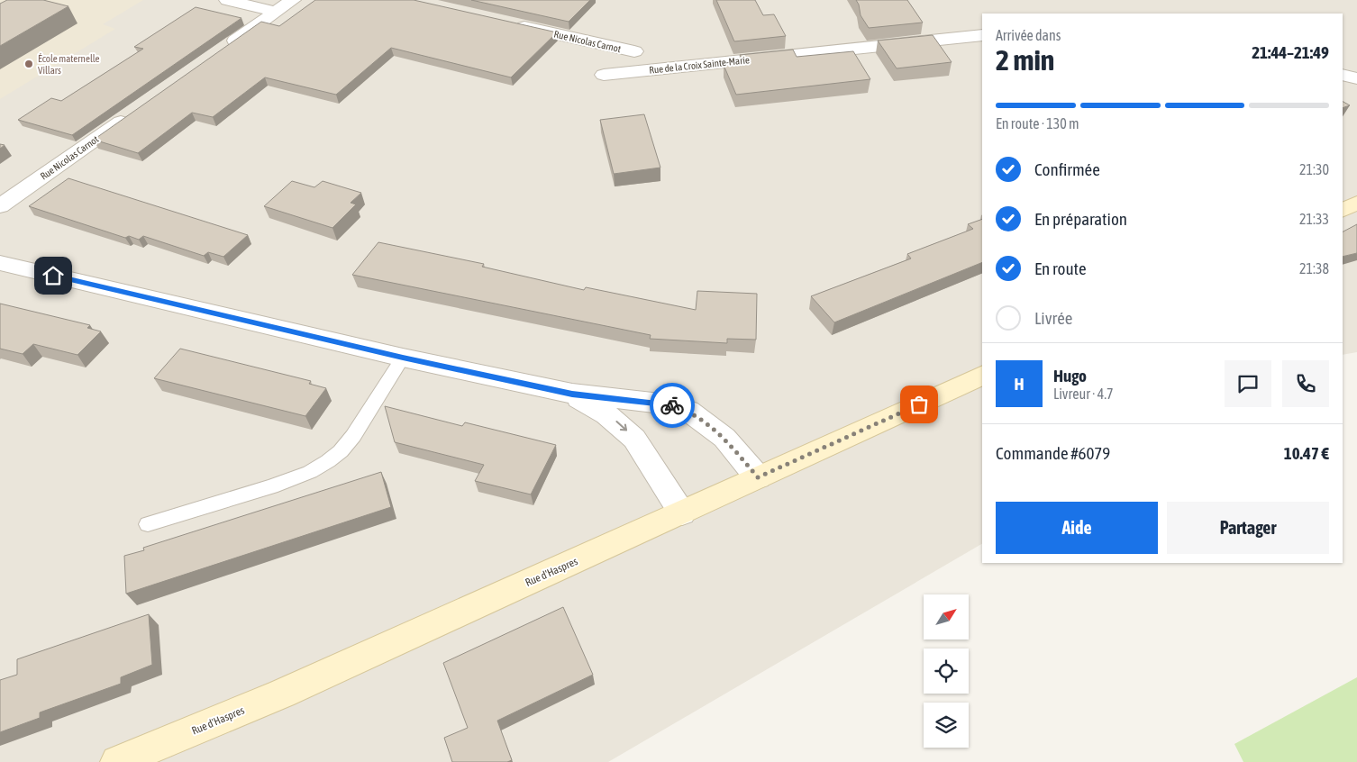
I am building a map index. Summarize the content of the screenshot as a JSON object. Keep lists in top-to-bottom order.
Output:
{
  "streets": {
    "main road": ["Rue d'Haspres"],
    "street": ["Rue Nicolas Carnot", "Rue de la Croix Sainte-Marie"]
  },
  "places": ["École maternelle Villars"],
  "north": "top right",
  "page": {
    "heading": ["2 min", "Arrivée dans", "21:44–21:49"],
    "panel": [
      "Hugo",
      "Livreur · 4.7",
      "Commande #6079",
      "10.47 €"
    ],
    "bar": "En route · 130 m",
    "list": [
      ["Confirmée", "21:30"],
      ["En préparation", "21:33"],
      ["En route", "21:38"],
      "Livrée"
    ],
    "round": "H",
    "buttons": ["Aide", "Partager"]
  }
}
